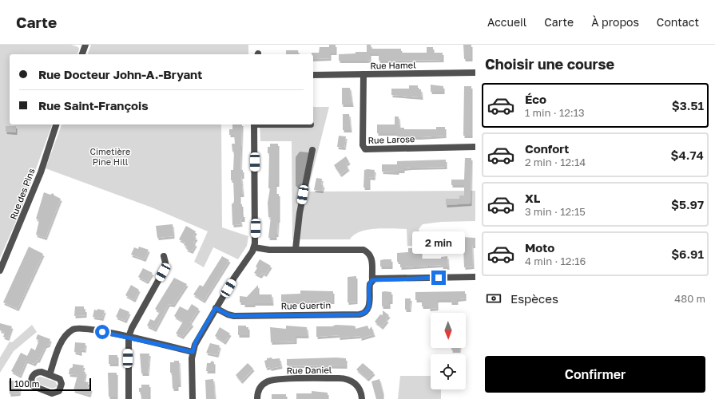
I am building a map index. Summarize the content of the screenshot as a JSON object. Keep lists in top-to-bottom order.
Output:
{
  "streets": {
    "street": [
      "Rue Hamel",
      "Rue Larose",
      "Rue des Pins",
      "Rue Guertin",
      "Rue Daniel"
    ]
  },
  "crossings": [
    ["Rue Hamel", "Rue Larose"]
  ],
  "parks": ["Cimetière Pine Hill"],
  "scale_bar": "100 m",
  "north": "bottom",
  "page": {
    "header": "Carte",
    "nav": [
      "Accueil",
      "Carte",
      "À propos",
      "Contact"
    ],
    "heading": "Choisir une course",
    "banner": ["Rue Docteur John-A.-Bryant", "Rue Saint-François"],
    "list": [
      {
        "name": "Éco",
        "note": "1 min · 12:13",
        "value": "$3.51"
      },
      {
        "name": "Confort",
        "note": "2 min · 12:14",
        "value": "$4.74"
      },
      {
        "name": "XL",
        "note": "3 min · 12:15",
        "value": "$5.97"
      },
      {
        "name": "Moto",
        "note": "4 min · 12:16",
        "value": "$6.91"
      }
    ],
    "bubble": "2 min",
    "pay": ["Espèces", "480 m"],
    "buttons": "Confirmer",
    "scale": "100 m"
  }
}
